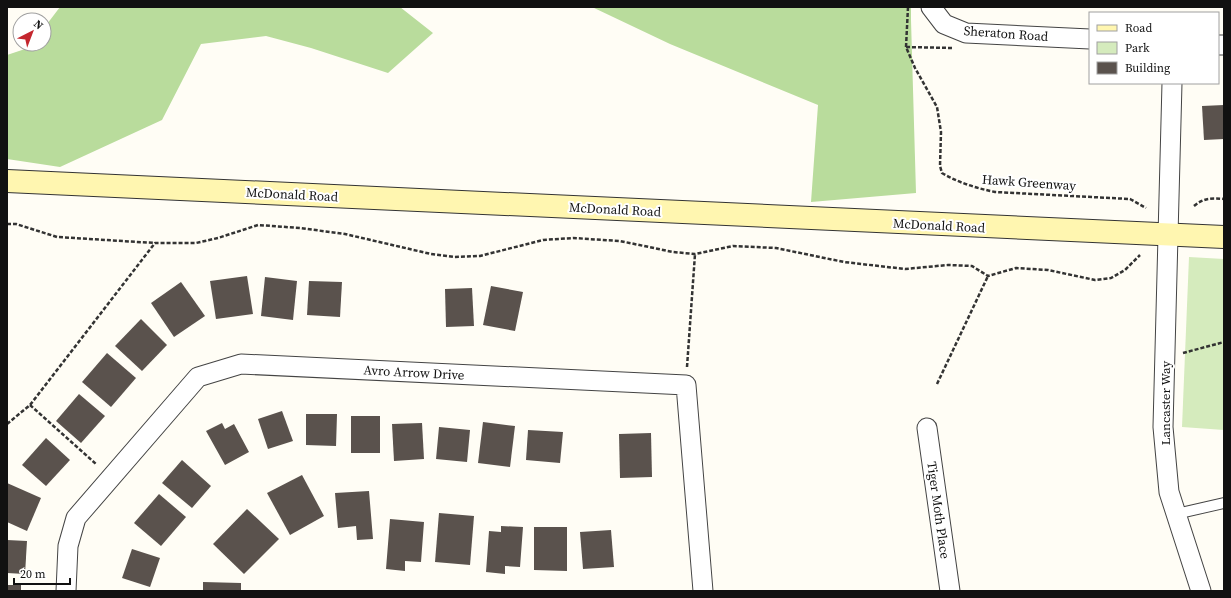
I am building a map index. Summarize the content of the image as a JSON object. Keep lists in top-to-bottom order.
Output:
{
  "streets": {
    "street": [
      "Sheraton Road",
      "McDonald Road",
      "Avro Arrow Drive",
      "Lancaster Way",
      "Tiger Moth Place"
    ],
    "path": ["Hawk Greenway"]
  },
  "crossings": [
    ["McDonald Road", "Lancaster Way"]
  ],
  "legend": ["Road", "Park", "Building"],
  "scale_bar": "20 m",
  "north": "top right"
}
